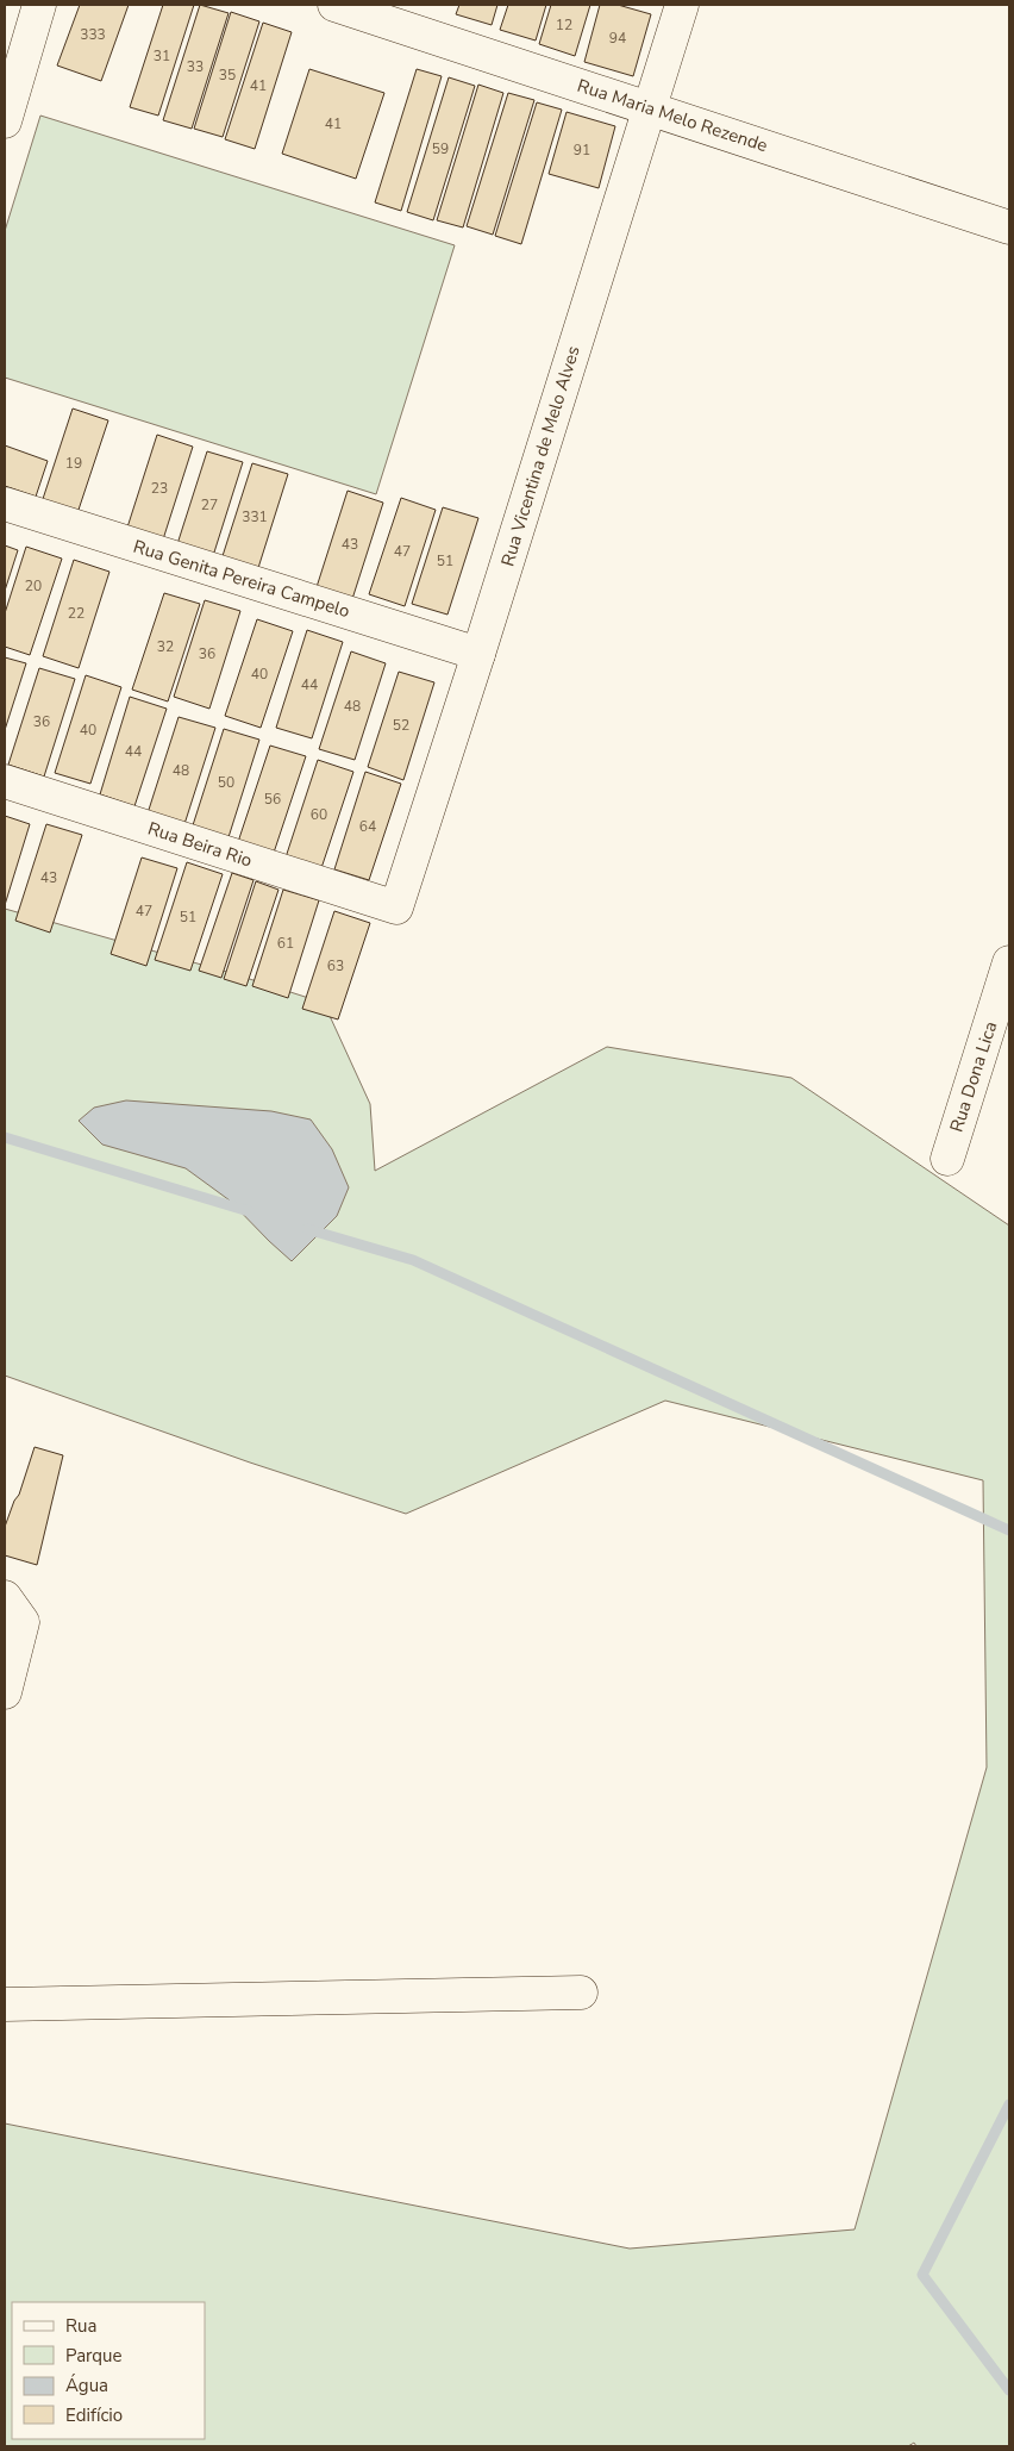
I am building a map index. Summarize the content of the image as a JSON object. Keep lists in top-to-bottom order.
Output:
{
  "streets": {
    "street": [
      "Rua Maria Melo Rezende",
      "Rua Vicentina de Melo Alves",
      "Rua Genita Pereira Campelo",
      "Rua Beira Rio",
      "Rua Dona Lica"
    ]
  },
  "crossings": [
    ["Rua Maria Melo Rezende", "Rua Vicentina de Melo Alves"],
    ["Rua Vicentina de Melo Alves", "Rua Genita Pereira Campelo"],
    ["Rua Vicentina de Melo Alves", "Rua Beira Rio"]
  ],
  "house_numbers": [
    "12",
    "333",
    "94",
    "31",
    "33",
    "35",
    "41",
    "41",
    "59",
    "91",
    "19",
    "23",
    "27",
    "331",
    "43",
    "47",
    "51",
    "20",
    "22",
    "32",
    "36",
    "40",
    "44",
    "48",
    "36",
    "52",
    "40",
    "44",
    "48",
    "50",
    "56",
    "60",
    "64",
    "43",
    "47",
    "51",
    "61",
    "63"
  ],
  "legend": [
    "Rua",
    "Parque",
    "Água",
    "Edifício"
  ]
}
